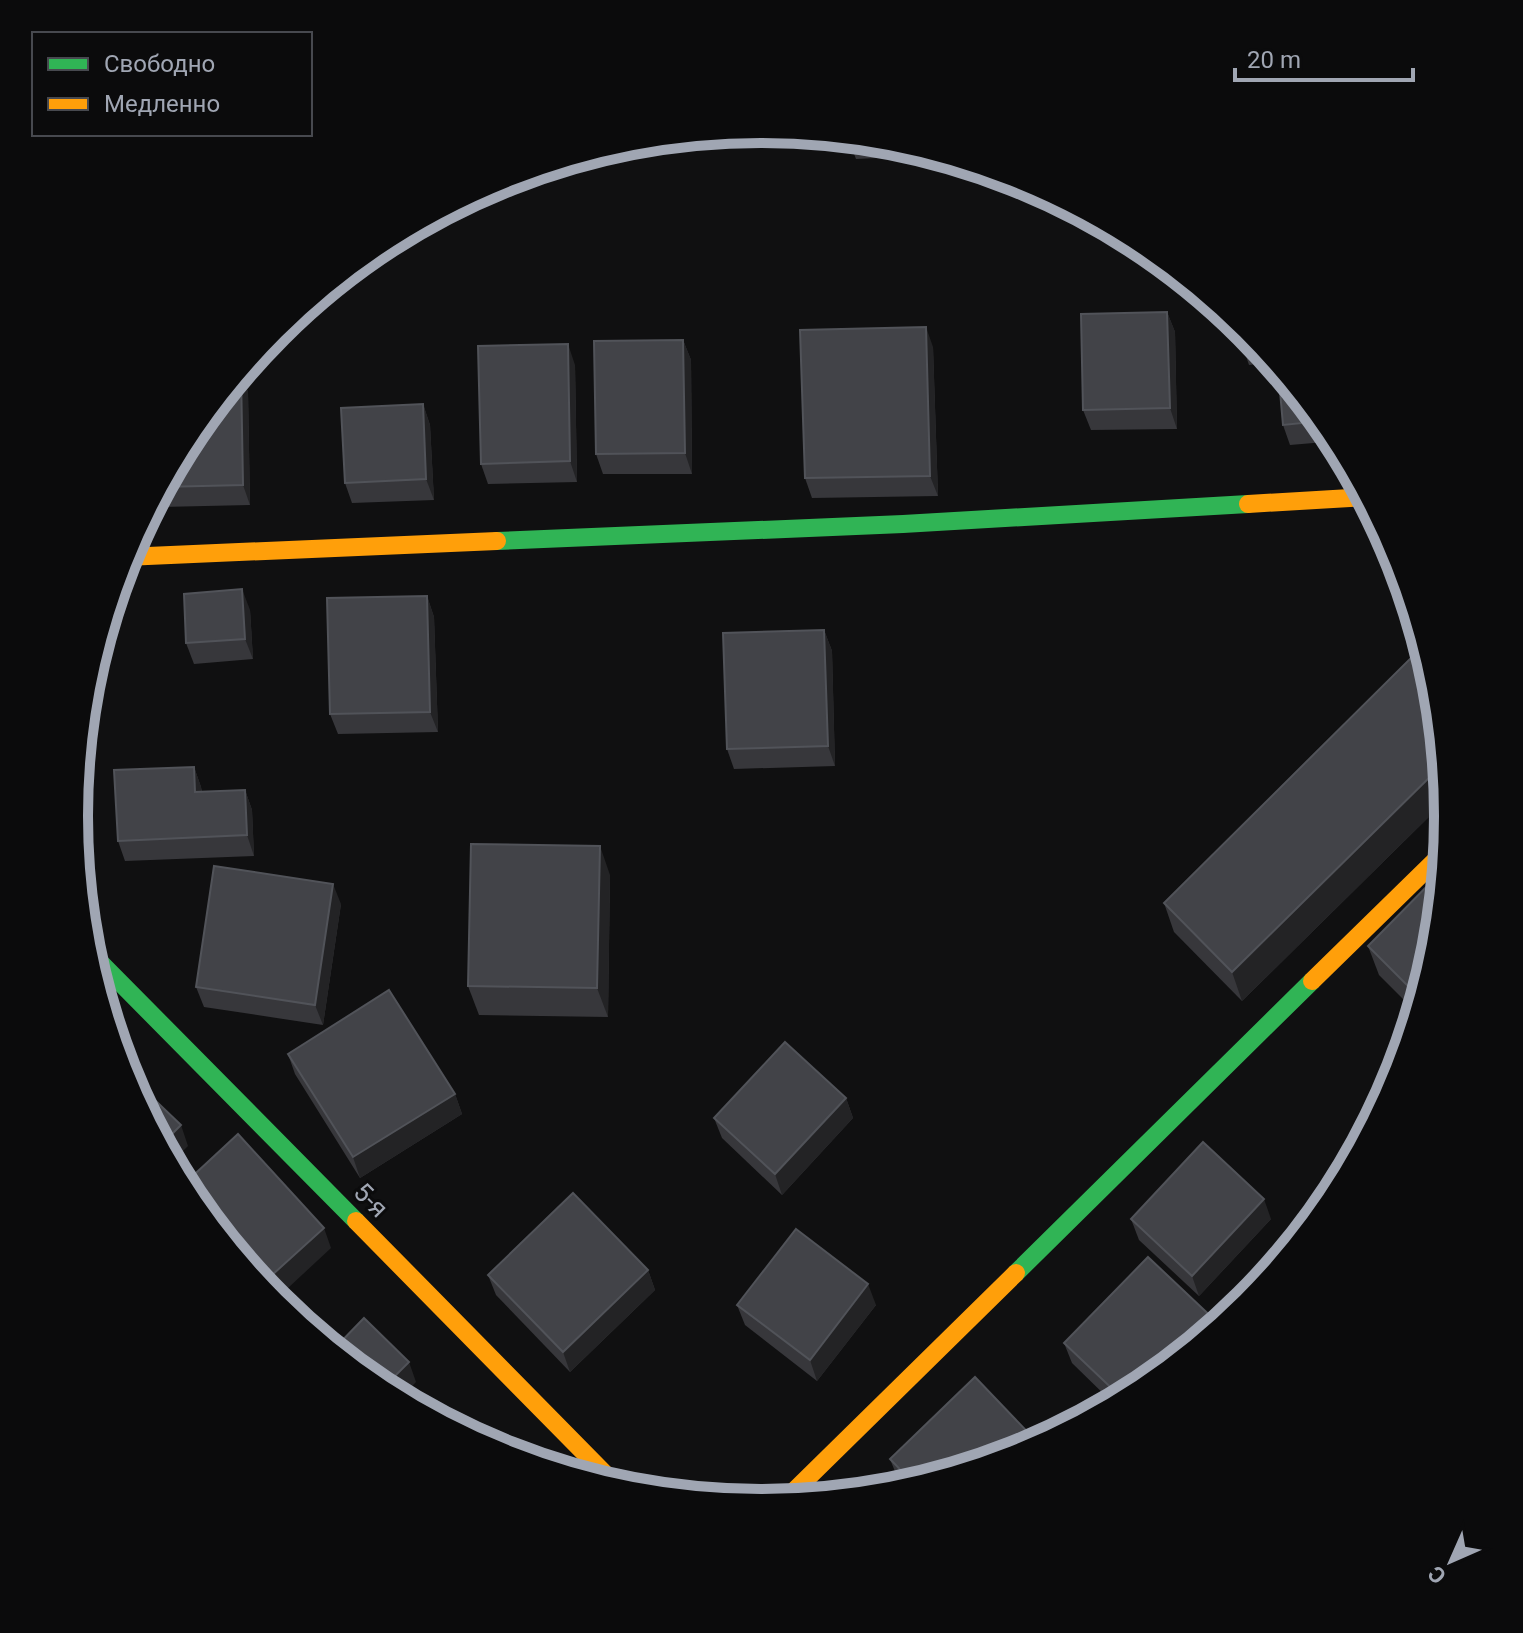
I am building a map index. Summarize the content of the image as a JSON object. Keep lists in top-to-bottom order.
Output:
{
  "streets": {
    "street": ["5-я"]
  },
  "legend": ["Свободно", "Медленно"],
  "scale_bar": "20 m",
  "north": "bottom left"
}
